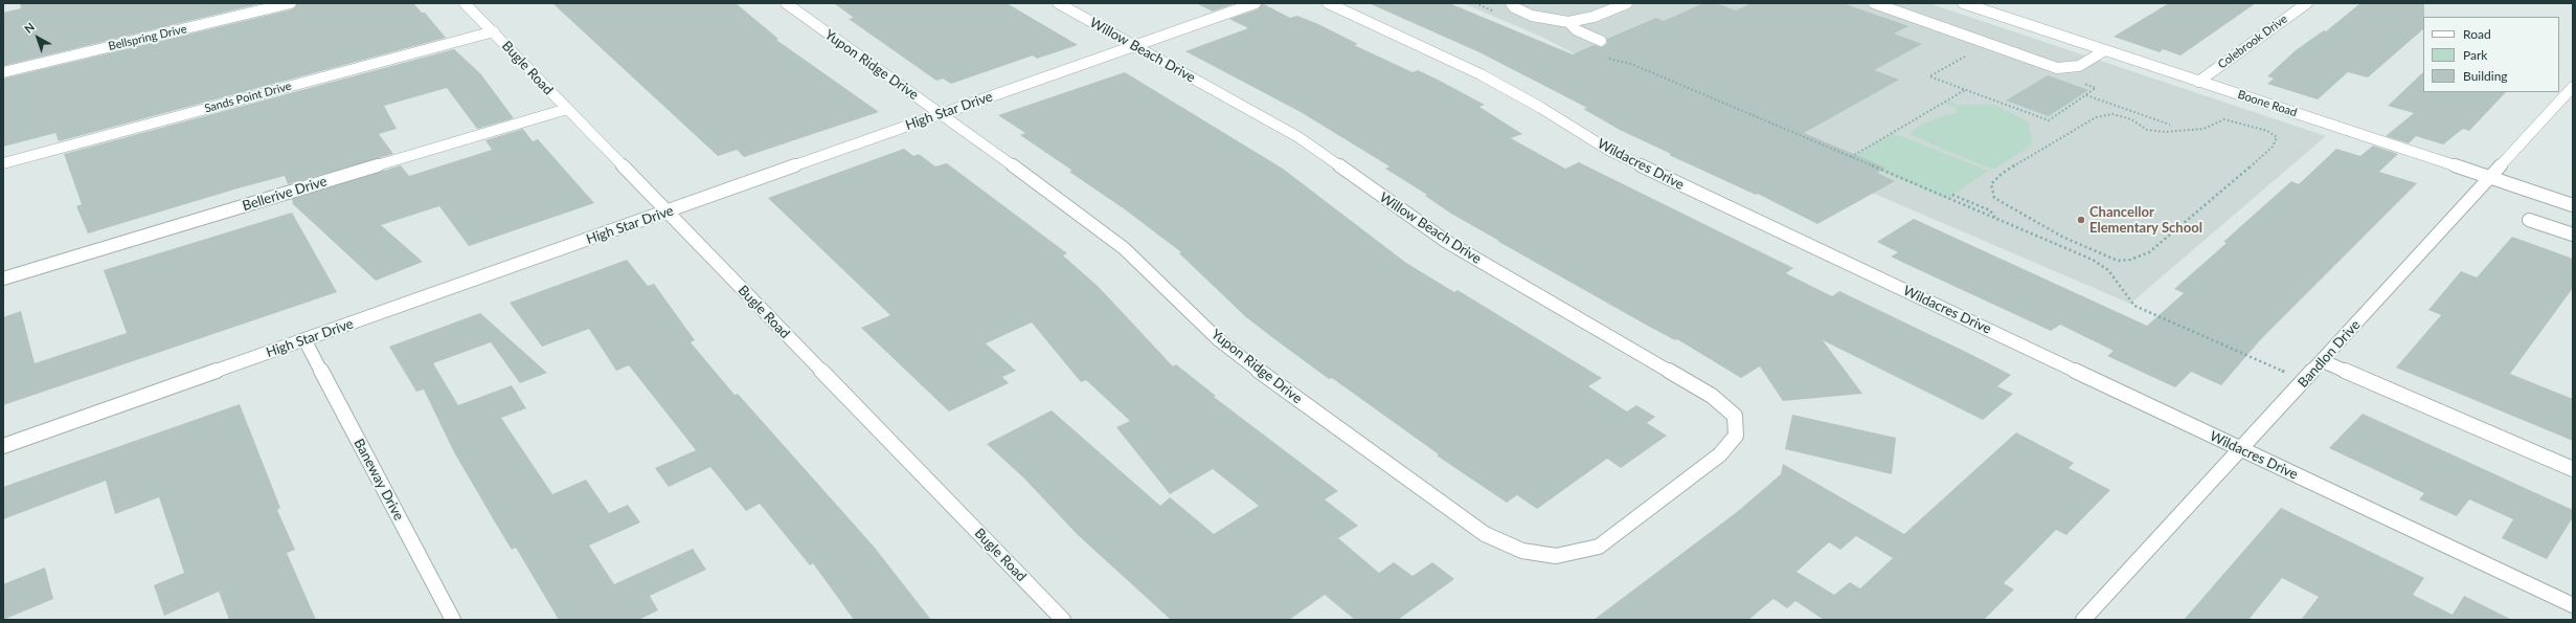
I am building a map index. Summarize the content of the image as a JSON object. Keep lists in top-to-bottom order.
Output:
{
  "streets": {
    "street": [
      "Bellspring Drive",
      "Colebrook Drive",
      "Willow Beach Drive",
      "Yupon Ridge Drive",
      "Bugle Road",
      "Sands Point Drive",
      "Boone Road",
      "High Star Drive",
      "Wildacres Drive",
      "Bellerive Drive",
      "Bandlon Drive",
      "Baneway Drive"
    ]
  },
  "crossings": [
    ["Colebrook Drive", "Boone Road"],
    ["Willow Beach Drive", "Yupon Ridge Drive"],
    ["Willow Beach Drive", "High Star Drive"],
    ["Yupon Ridge Drive", "High Star Drive"],
    ["Bugle Road", "Sands Point Drive"],
    ["Bugle Road", "High Star Drive"],
    ["Bugle Road", "Bellerive Drive"],
    ["Boone Road", "Bandlon Drive"],
    ["High Star Drive", "Baneway Drive"],
    ["Wildacres Drive", "Bandlon Drive"]
  ],
  "places": ["Chancellor Elementary School"],
  "legend": ["Road", "Park", "Building"],
  "north": "top left"
}
